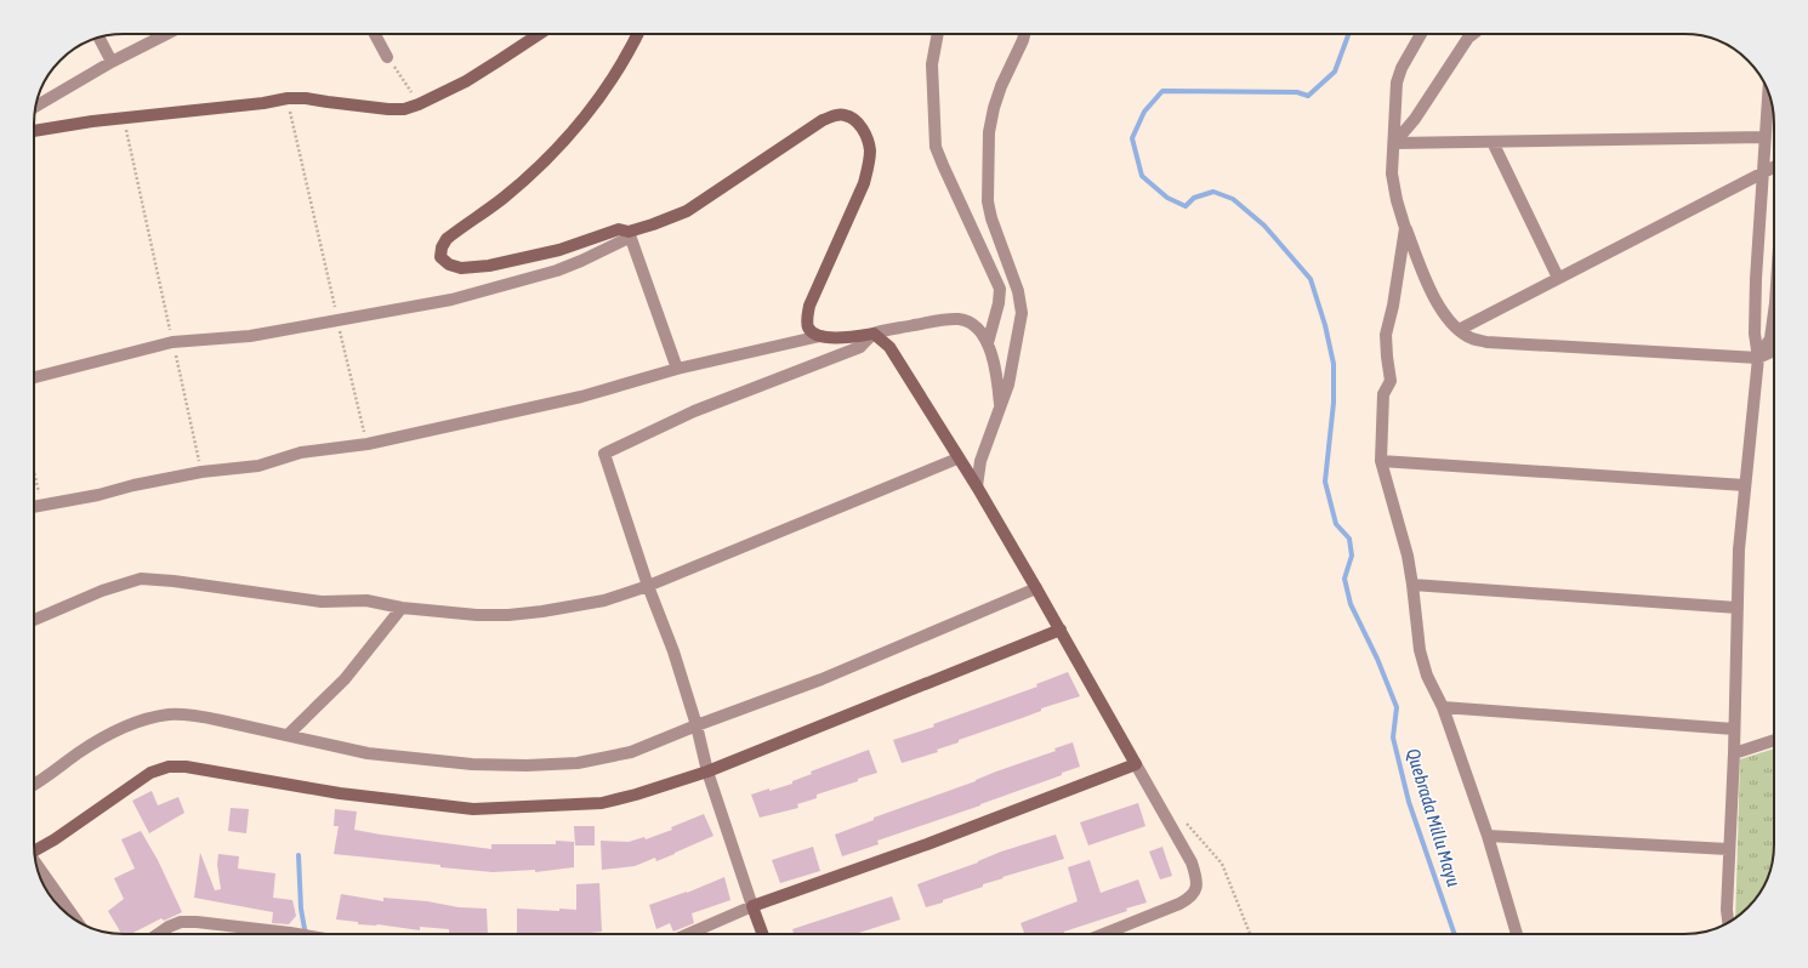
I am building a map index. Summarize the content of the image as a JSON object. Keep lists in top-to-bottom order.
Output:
{
  "water": ["Quebrada Millu Mayu"]
}
